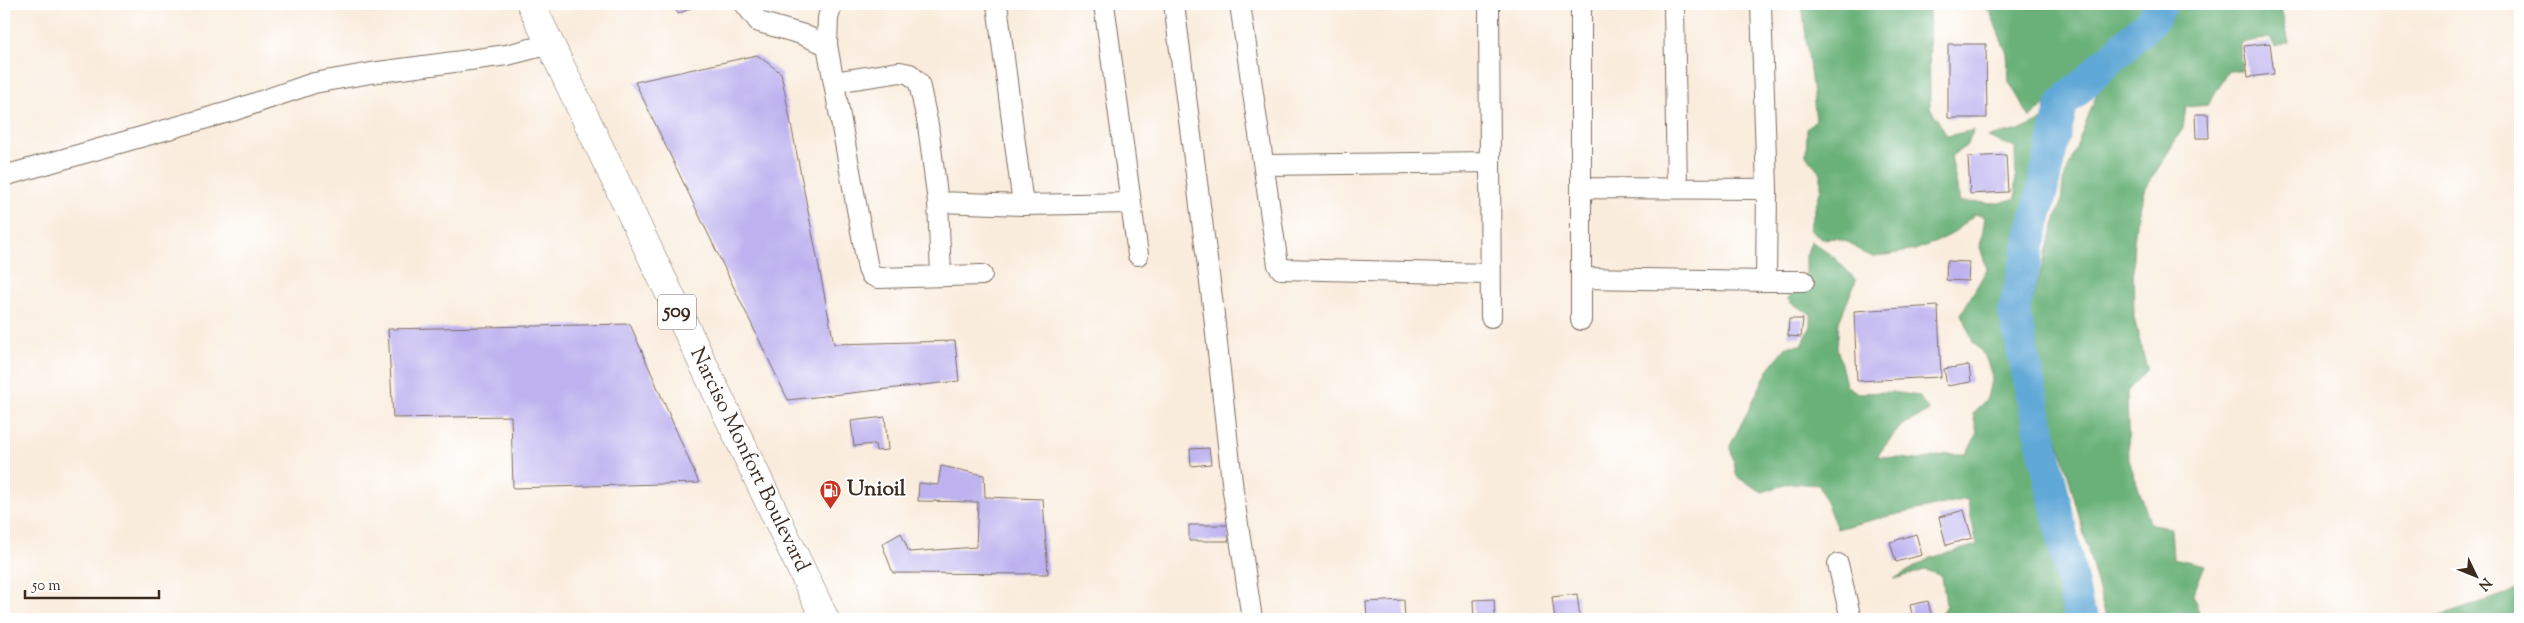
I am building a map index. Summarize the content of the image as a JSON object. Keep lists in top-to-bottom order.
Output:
{
  "streets": {
    "main road": ["509", "Narciso Monfort Boulevard"]
  },
  "places": {
    "fuel station": ["Unioil"]
  },
  "scale_bar": "50 m",
  "north": "bottom right"
}
